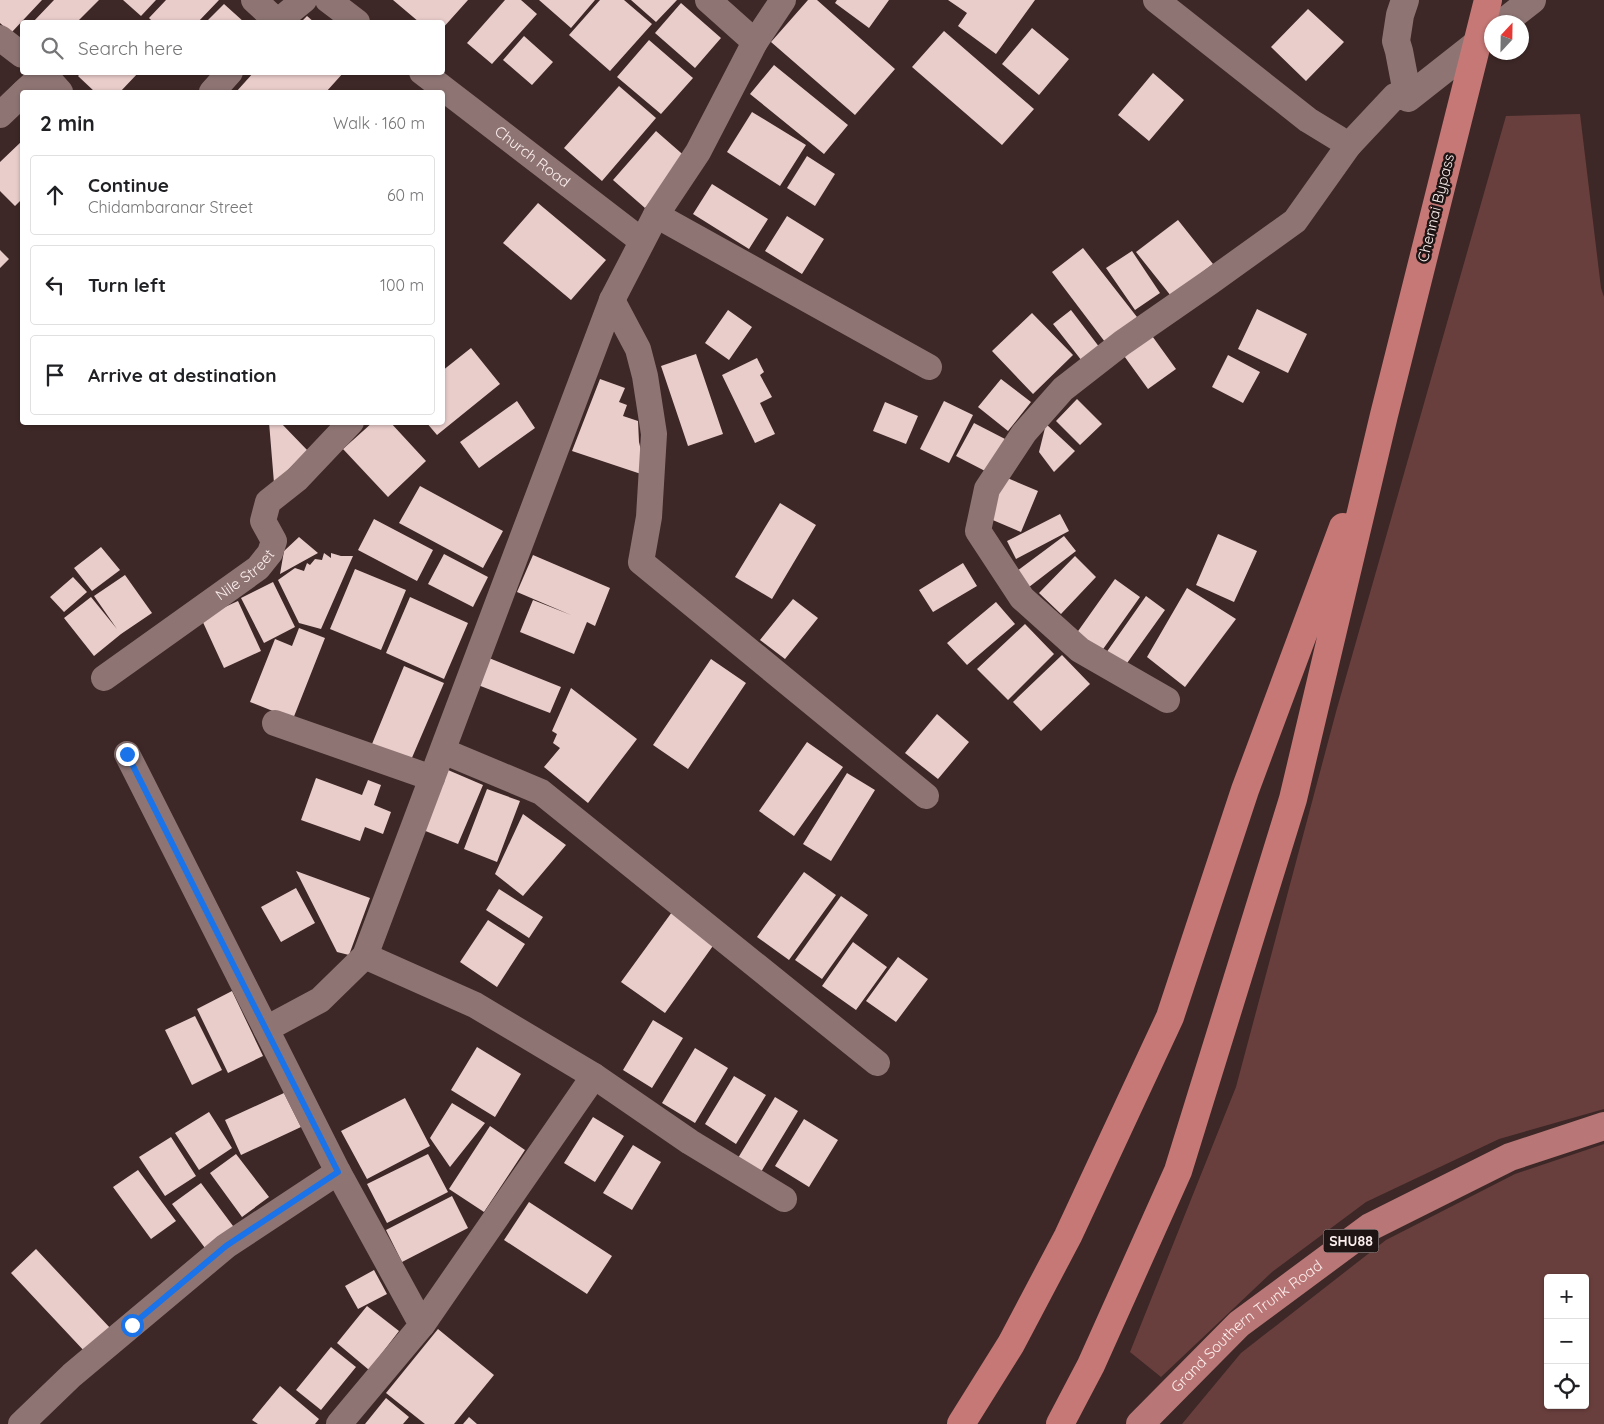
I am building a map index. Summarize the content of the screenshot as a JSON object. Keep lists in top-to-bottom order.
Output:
{
  "streets": {
    "highway": ["Chennai Bypass"],
    "main road": ["SHU88", "Grand Southern Trunk Road"],
    "street": ["Church Road", "Nile Street"]
  },
  "north": "top",
  "page": {
    "search": "Search here",
    "heading": ["2 min", "Walk · 160 m"],
    "list": [
      ["Continue", "Chidambaranar Street", "60 m"],
      ["Turn left", "100 m"],
      "Arrive at destination"
    ],
    "map_buttons": ["+", "−"]
  }
}
